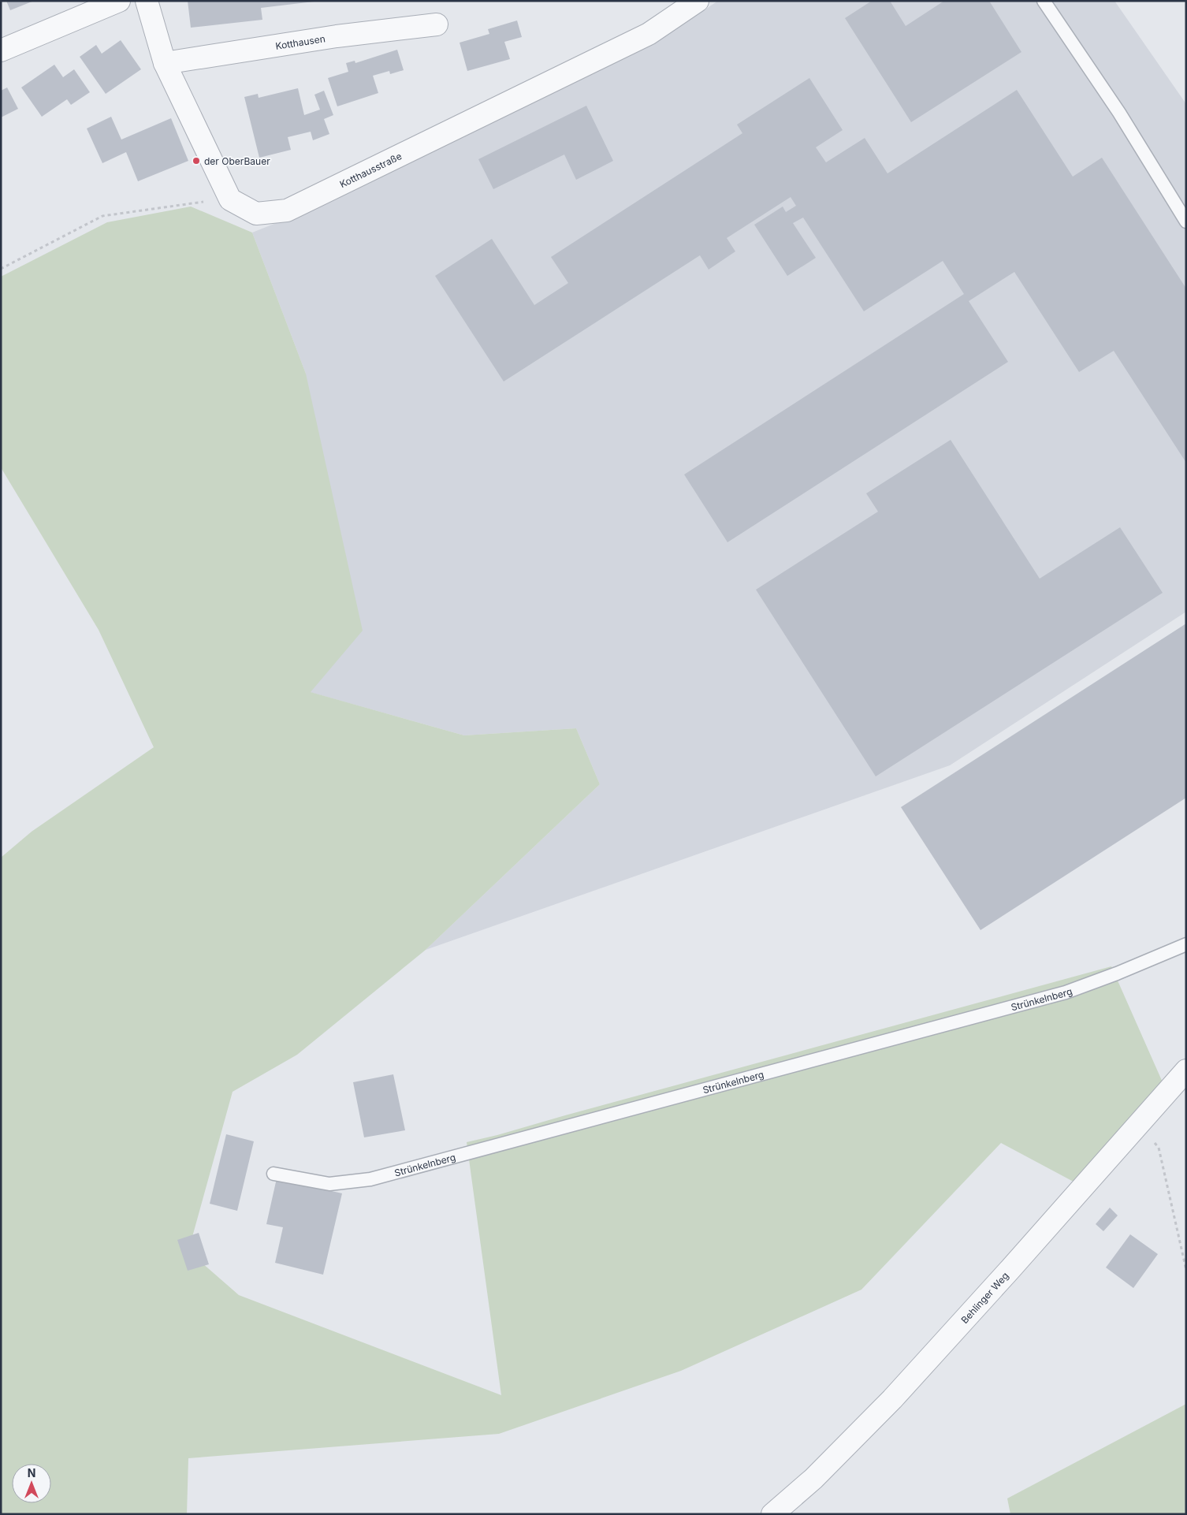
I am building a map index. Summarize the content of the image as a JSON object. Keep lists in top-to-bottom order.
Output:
{
  "streets": {
    "street": ["Kotthausen", "Kotthausstraße", "Behlinger Weg"],
    "lane": ["Strünkelnberg"]
  },
  "places": ["der OberBauer"],
  "north": "top"
}
